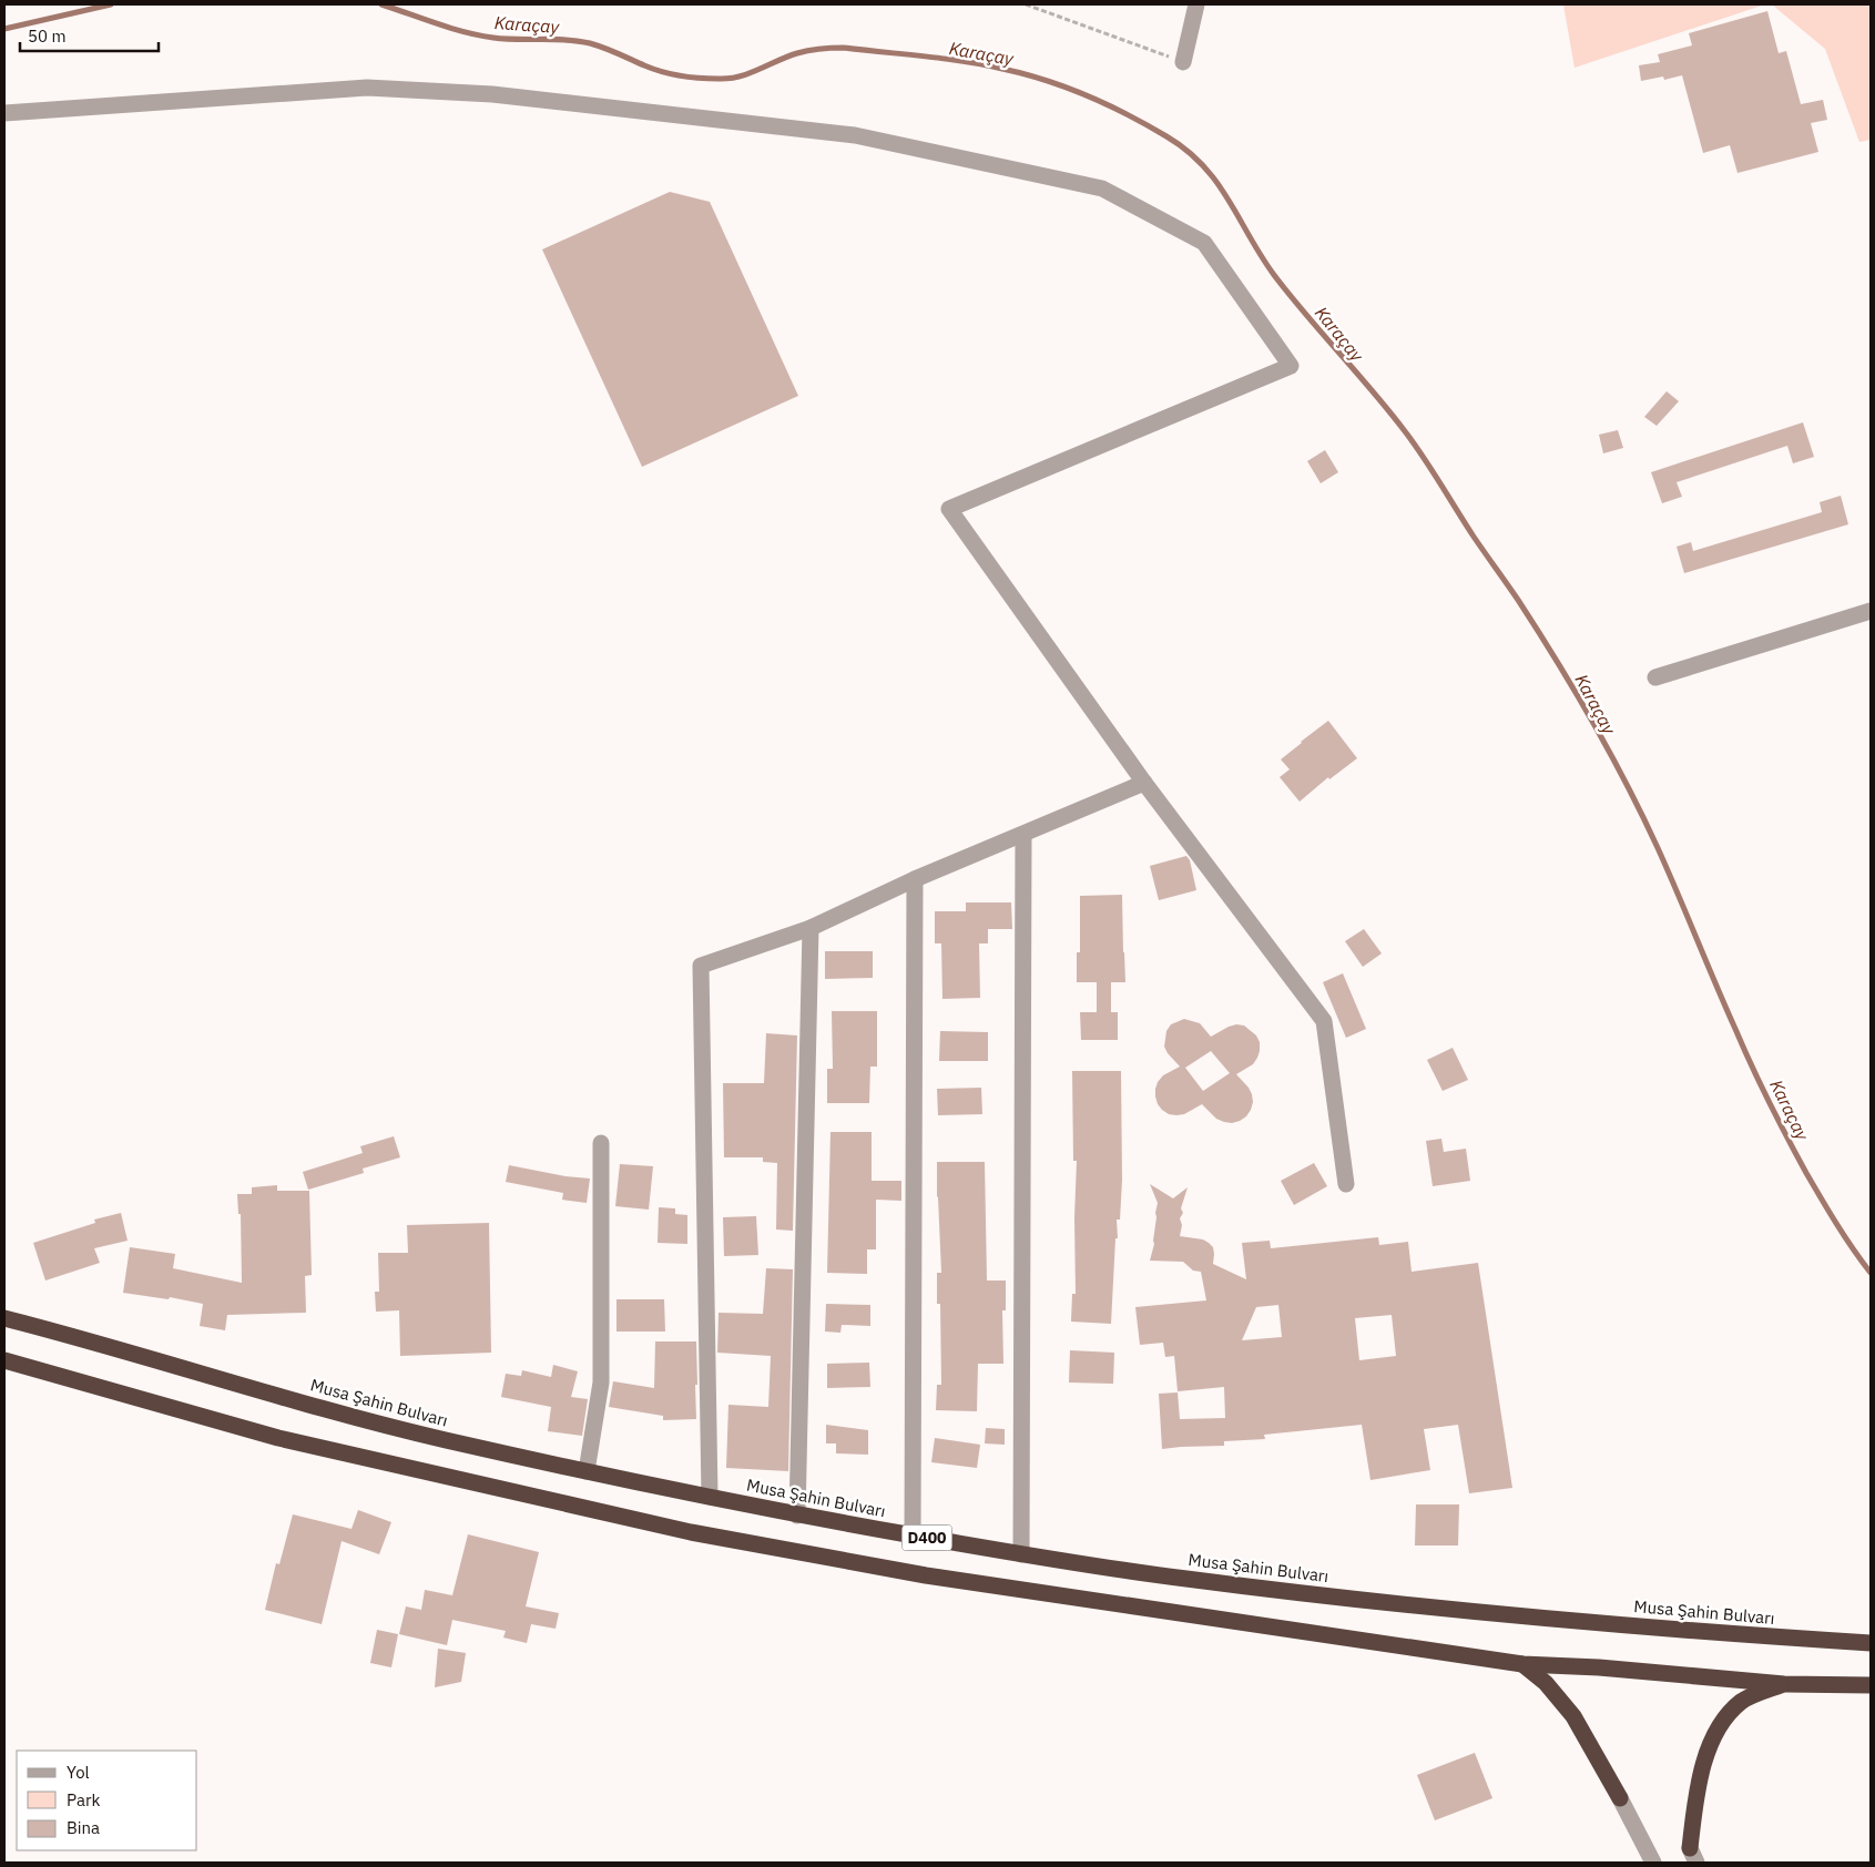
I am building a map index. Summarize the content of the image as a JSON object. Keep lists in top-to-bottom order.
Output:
{
  "streets": {
    "highway": ["Musa Şahin Bulvarı", "D400"]
  },
  "water": ["Karaçay"],
  "legend": ["Yol", "Park", "Bina"],
  "scale_bar": "50 m"
}
